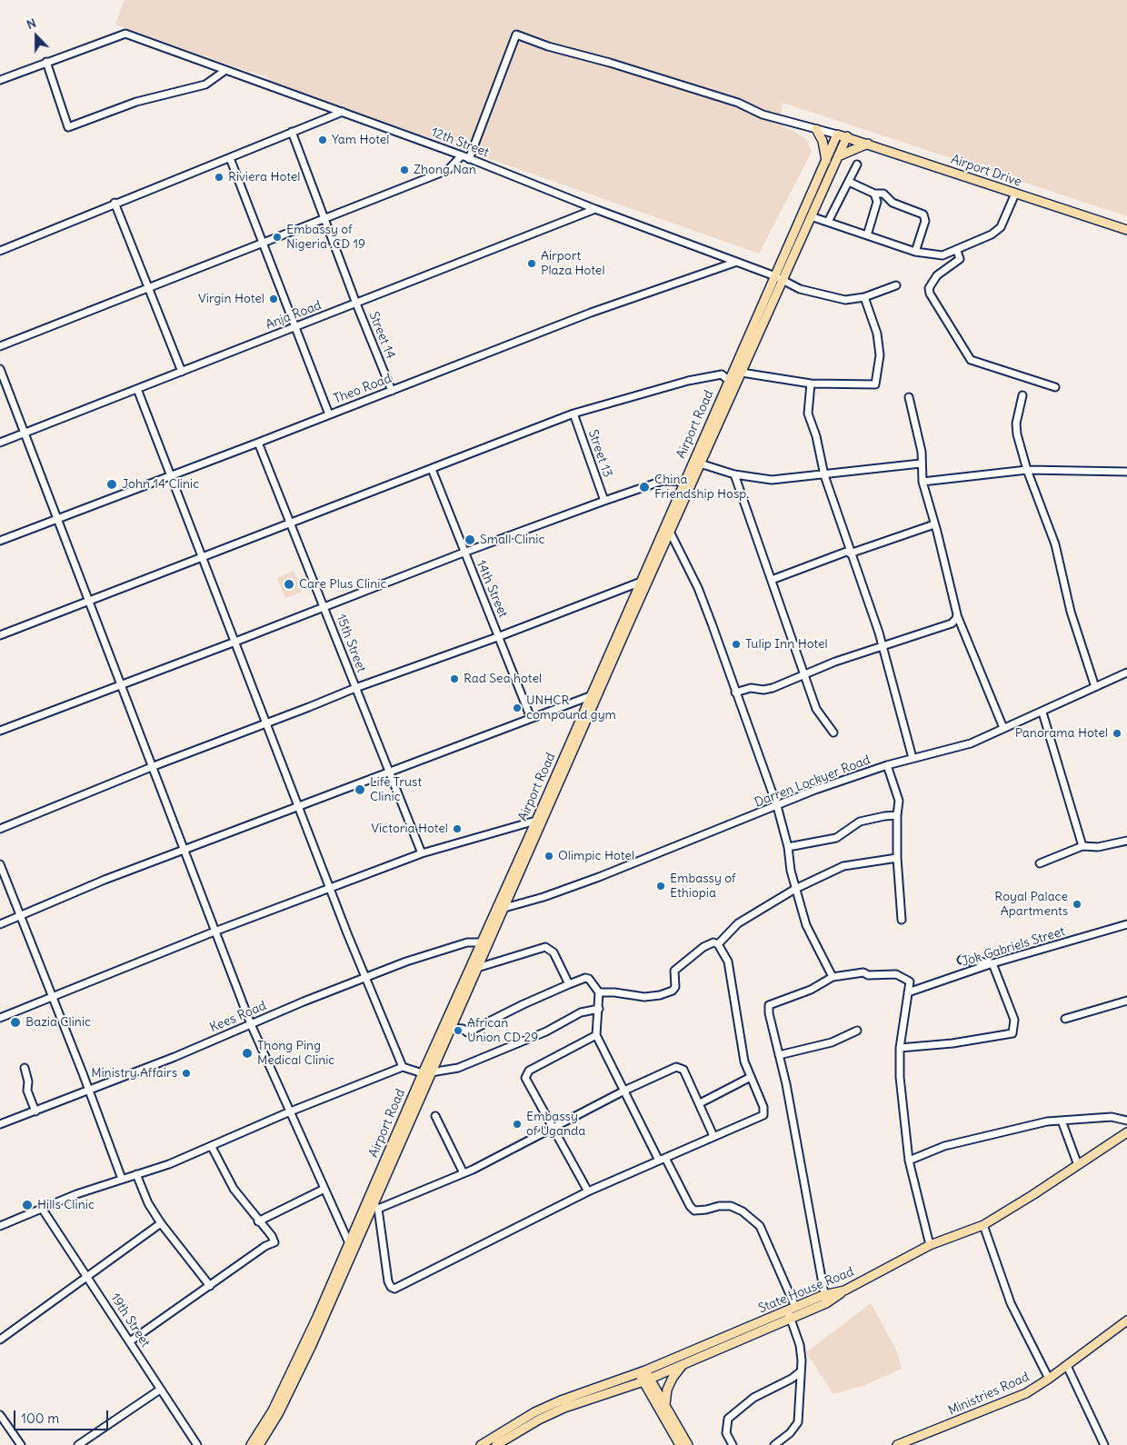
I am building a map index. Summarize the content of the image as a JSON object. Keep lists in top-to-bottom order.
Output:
{
  "streets": {
    "main road": [
      "Airport Drive",
      "Airport Road",
      "State House Road",
      "Ministries Road"
    ],
    "street": [
      "12th Street",
      "Anja Road",
      "Street 14",
      "Theo Road",
      "Street 13",
      "14th Street",
      "15th Street",
      "Darren Lockyer Road",
      "Jok Gabriels Street",
      "Kees Road",
      "19th Street"
    ]
  },
  "crossings": [
    ["12th Street", "Anja Road"],
    ["12th Street", "Theo Road"],
    ["12th Street", "Airport Road"],
    ["Airport Drive", "Airport Road"],
    ["Anja Road", "Street 14"],
    ["Street 14", "Theo Road"],
    ["Theo Road", "15th Street"],
    ["Airport Road", "Darren Lockyer Road"],
    ["Airport Road", "Kees Road"]
  ],
  "places": [
    "Yam Hotel",
    "Zhong Nan",
    "Riviera Hotel",
    "Embassy of Nigeria .CD 19",
    "Airport Plaza Hotel",
    "Virgin Hotel",
    "John 14 Clinic",
    "China Friendship Hosp.",
    "Small Clinic",
    "Care Plus Clinic",
    "Tulip Inn Hotel",
    "Rad Sea hotel",
    "UNHCR compound gym",
    "Panorama Hotel",
    "Life Trust Clinic",
    "Victoria Hotel",
    "Olimpic Hotel",
    "Embassy of Ethiopia",
    "Royal Palace Apartments",
    "Bazia Clinic",
    "African Union CD 29",
    "Thong Ping Medical Clinic",
    "Ministry Affairs",
    "Embassy of Uganda",
    "Hills Clinic"
  ],
  "scale_bar": "100 m",
  "north": "top"
}
